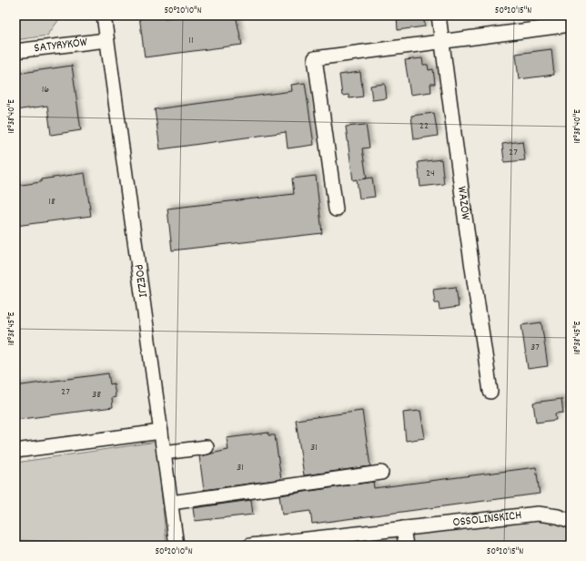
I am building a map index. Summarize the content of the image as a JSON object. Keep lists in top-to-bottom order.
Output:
{
  "streets": {
    "street": [
      "SATYRYKÓW",
      "WAZÓW",
      "POEZJI",
      "OSSOLIŃSKICH"
    ]
  },
  "crossings": [
    ["SATYRYKÓW", "POEZJI"]
  ],
  "house_numbers": [
    "11",
    "16",
    "22",
    "27",
    "24",
    "18",
    "37",
    "27",
    "38",
    "31",
    "31"
  ],
  "coordinates": [
    "50°20'10\"N",
    "50°20'15\"N",
    "18°38'40\"E",
    "18°38'45\"E"
  ]
}
